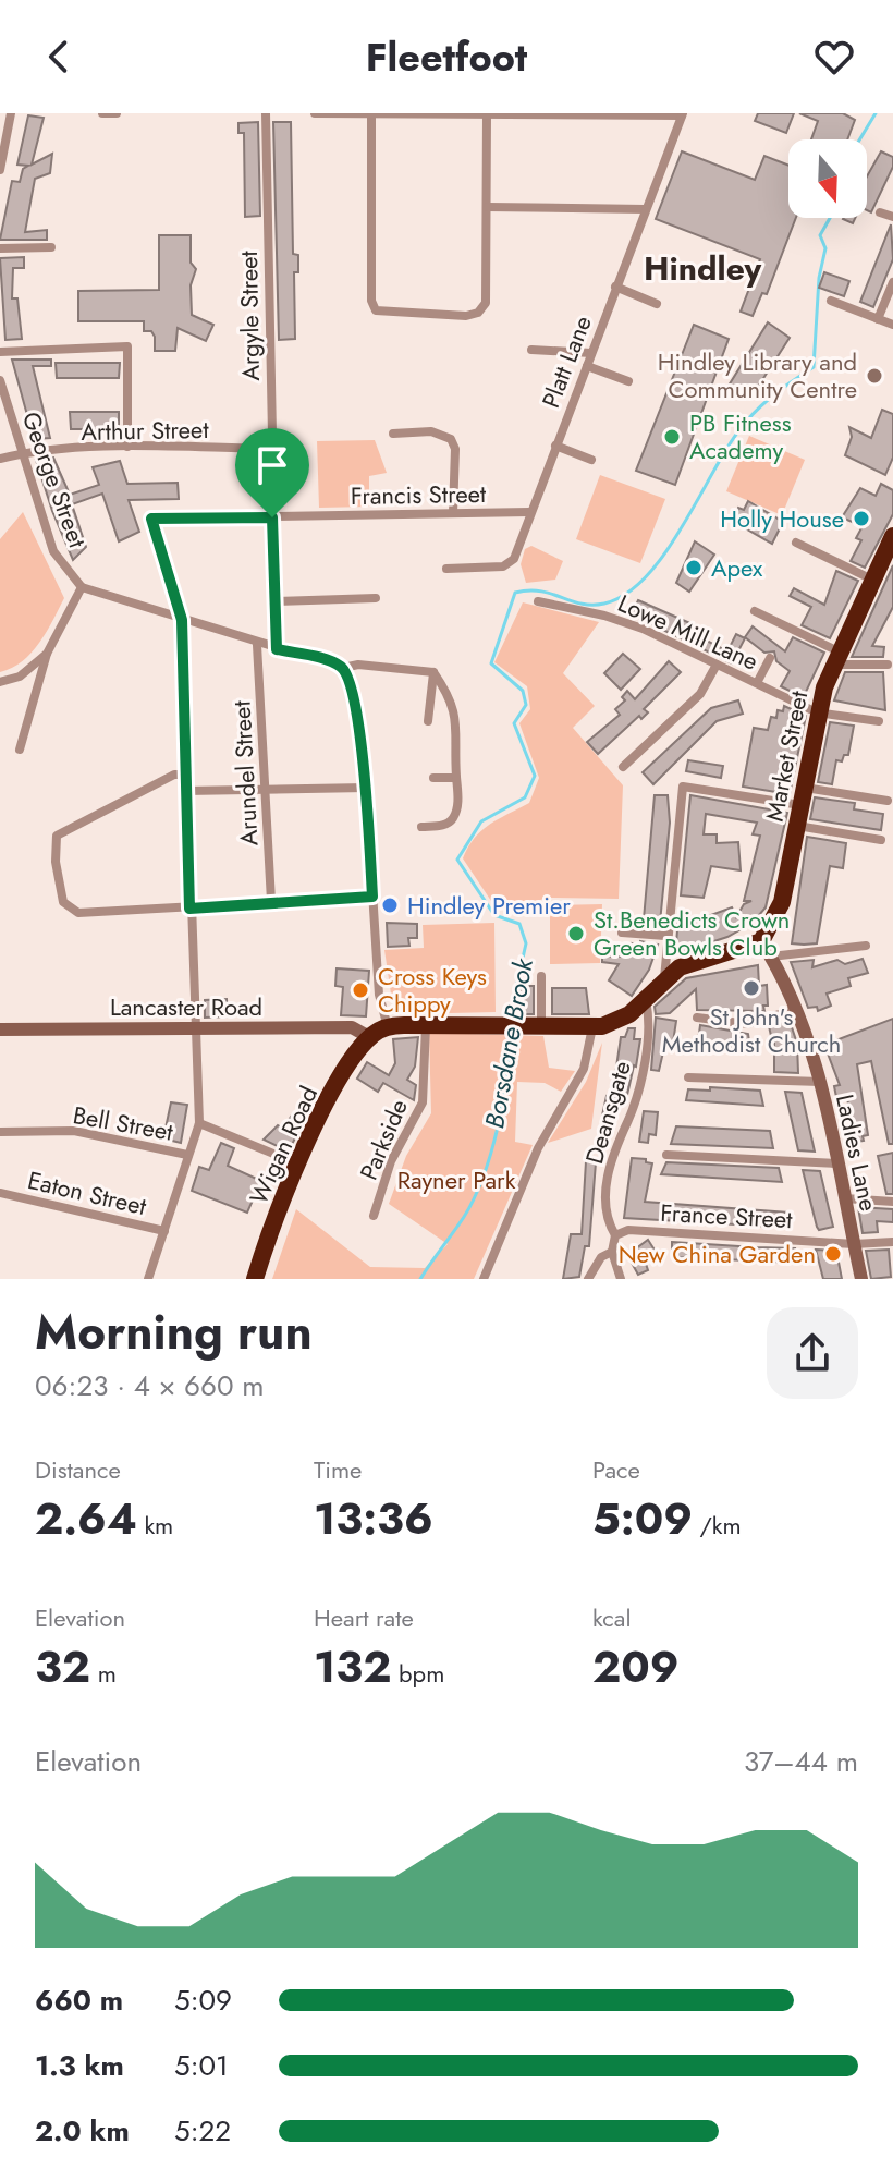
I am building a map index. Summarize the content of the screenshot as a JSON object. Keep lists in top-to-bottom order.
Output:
{
  "streets": {
    "highway": ["Market Street", "Wigan Road"],
    "street": [
      "Argyle Street",
      "Platt Lane",
      "Arthur Street",
      "George Street",
      "Francis Street",
      "Lowe Mill Lane",
      "Arundel Street",
      "Lancaster Road",
      "Deansgate",
      "Bell Street",
      "Parkside",
      "Ladies Lane",
      "Eaton Street",
      "France Street"
    ]
  },
  "crossings": [
    ["Argyle Street", "Arthur Street"],
    ["Argyle Street", "Francis Street"],
    ["Platt Lane", "Francis Street"],
    ["Arthur Street", "George Street"],
    ["Lowe Mill Lane", "Market Street"],
    ["Market Street", "Ladies Lane"],
    ["Lancaster Road", "Wigan Road"],
    ["Deansgate", "France Street"],
    ["Ladies Lane", "France Street"]
  ],
  "districts": ["Hindley"],
  "water": ["Borsdane Brook"],
  "parks": ["Rayner Park"],
  "places": [
    "Hindley Library and Community Centre",
    "PB Fitness Academy",
    "Holly House",
    "Apex",
    "Hindley Premier",
    "St.Benedicts Crown Green Bowls Club",
    "St John's Methodist Church",
    "Cross Keys Chippy",
    "New China Garden"
  ],
  "north": "bottom",
  "page": {
    "header": "Fleetfoot",
    "heading": ["Morning run", "06:23 · 4 × 660 m"],
    "stats": [
      ["Distance", "2.64 km"],
      ["Time", "13:36"],
      ["Pace", "5:09 /km"],
      ["Elevation", "32 m"],
      ["Heart rate", "132 bpm"],
      ["kcal", "209"]
    ],
    "chart": ["Elevation", "37–44 m"],
    "list": [
      {
        "name": "660 m",
        "note": "5:09"
      },
      {
        "name": "1.3 km",
        "note": "5:01"
      },
      {
        "name": "2.0 km",
        "note": "5:22"
      }
    ]
  }
}
